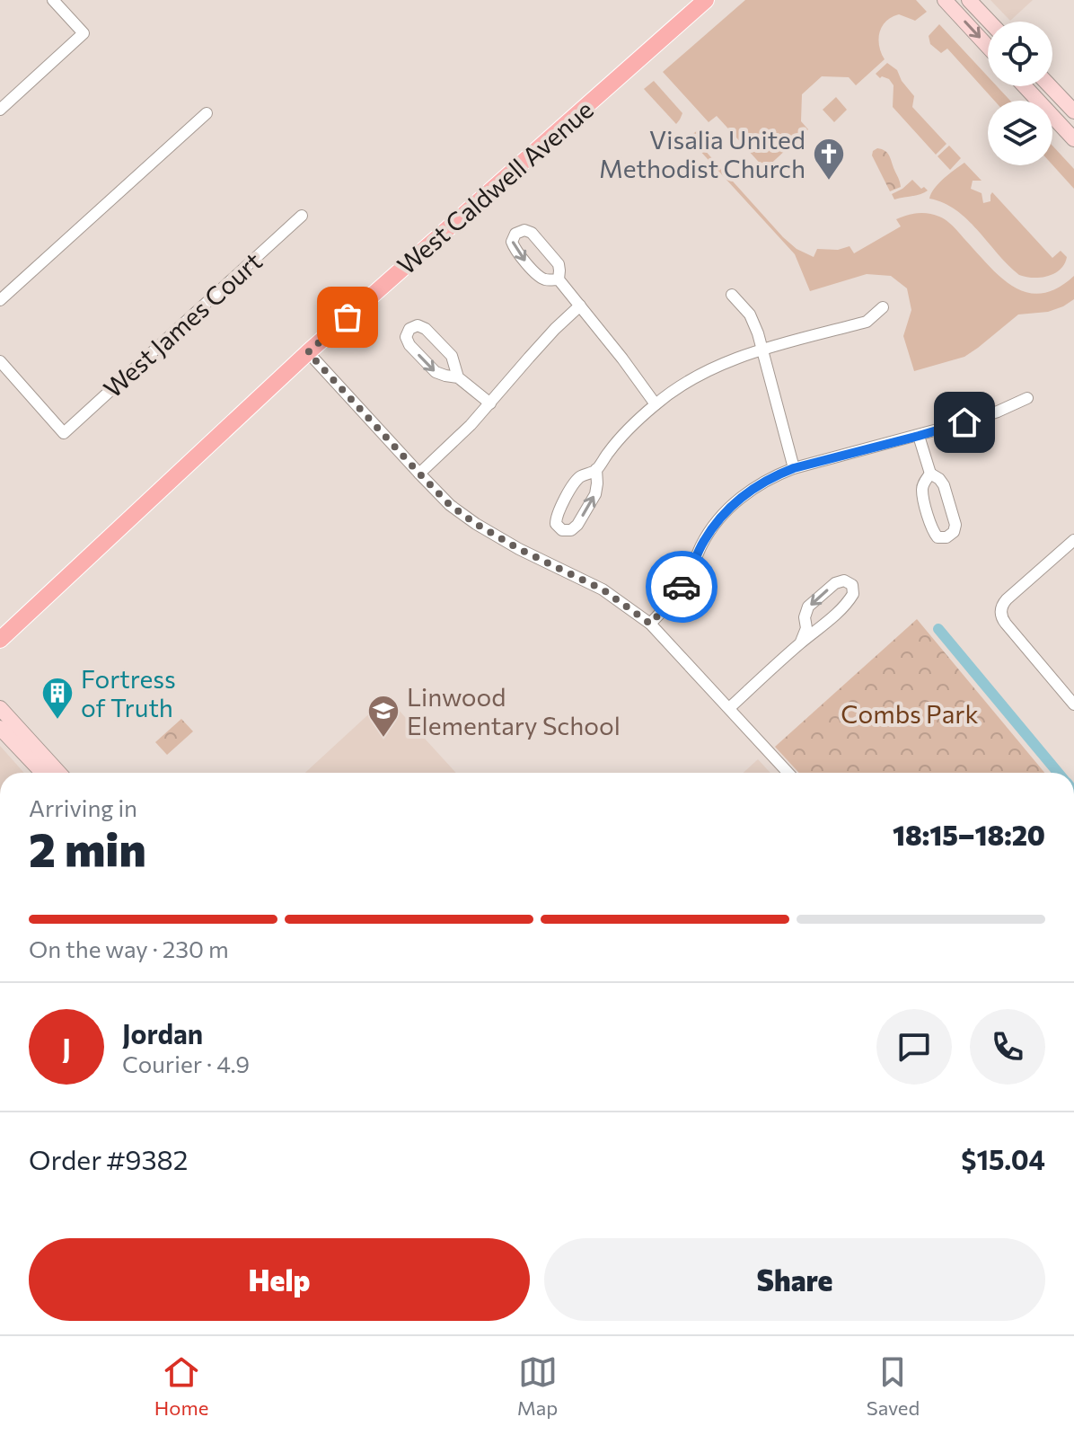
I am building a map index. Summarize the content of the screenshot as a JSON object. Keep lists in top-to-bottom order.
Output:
{
  "streets": {
    "main road": ["West Caldwell Avenue"],
    "street": ["West James Court"]
  },
  "parks": ["Combs Park"],
  "places": {
    "church": ["Visalia United Methodist Church"],
    "building": ["Fortress of Truth"],
    "school or university": ["Linwood Elementary School"]
  },
  "page": {
    "heading": ["2 min", "Arriving in", "18:15–18:20"],
    "panel": [
      "Jordan",
      "Courier · 4.9",
      "Order #9382",
      "$15.04"
    ],
    "bar": "On the way · 230 m",
    "round": "J",
    "buttons": ["Help", "Share"],
    "tabs": ["Home", "Map", "Saved"]
  }
}
